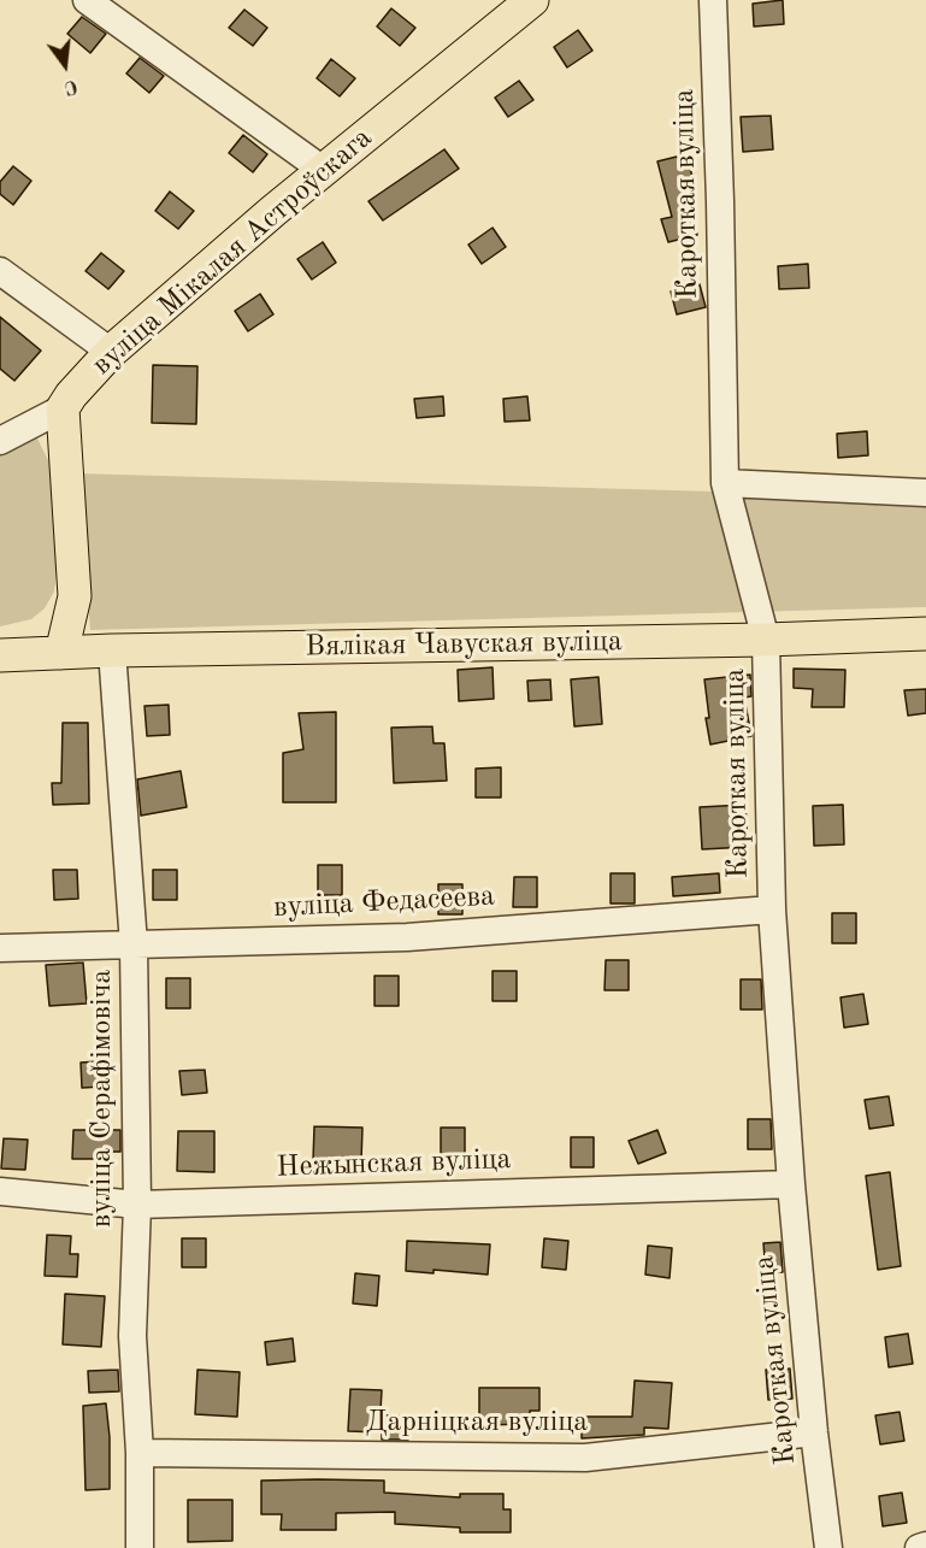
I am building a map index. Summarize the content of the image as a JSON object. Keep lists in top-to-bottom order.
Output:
{
  "streets": {
    "main road": ["вуліца Мікалая Астроўскага", "Вялікая Чавуская вуліца"],
    "street": [
      "Кароткая вуліца",
      "вуліца Федасеева",
      "вуліца Серафімовіча",
      "Нежынская вуліца",
      "Дарніцкая вуліца"
    ]
  },
  "crossings": [
    ["Кароткая вуліца", "Вялікая Чавуская вуліца"],
    ["Кароткая вуліца", "вуліца Федасеева"],
    ["Кароткая вуліца", "Нежынская вуліца"],
    ["Кароткая вуліца", "Дарніцкая вуліца"],
    ["Вялікая Чавуская вуліца", "вуліца Серафімовіча"],
    ["вуліца Федасеева", "вуліца Серафімовіча"],
    ["вуліца Серафімовіча", "Нежынская вуліца"],
    ["вуліца Серафімовіча", "Дарніцкая вуліца"]
  ],
  "north": "bottom"
}
